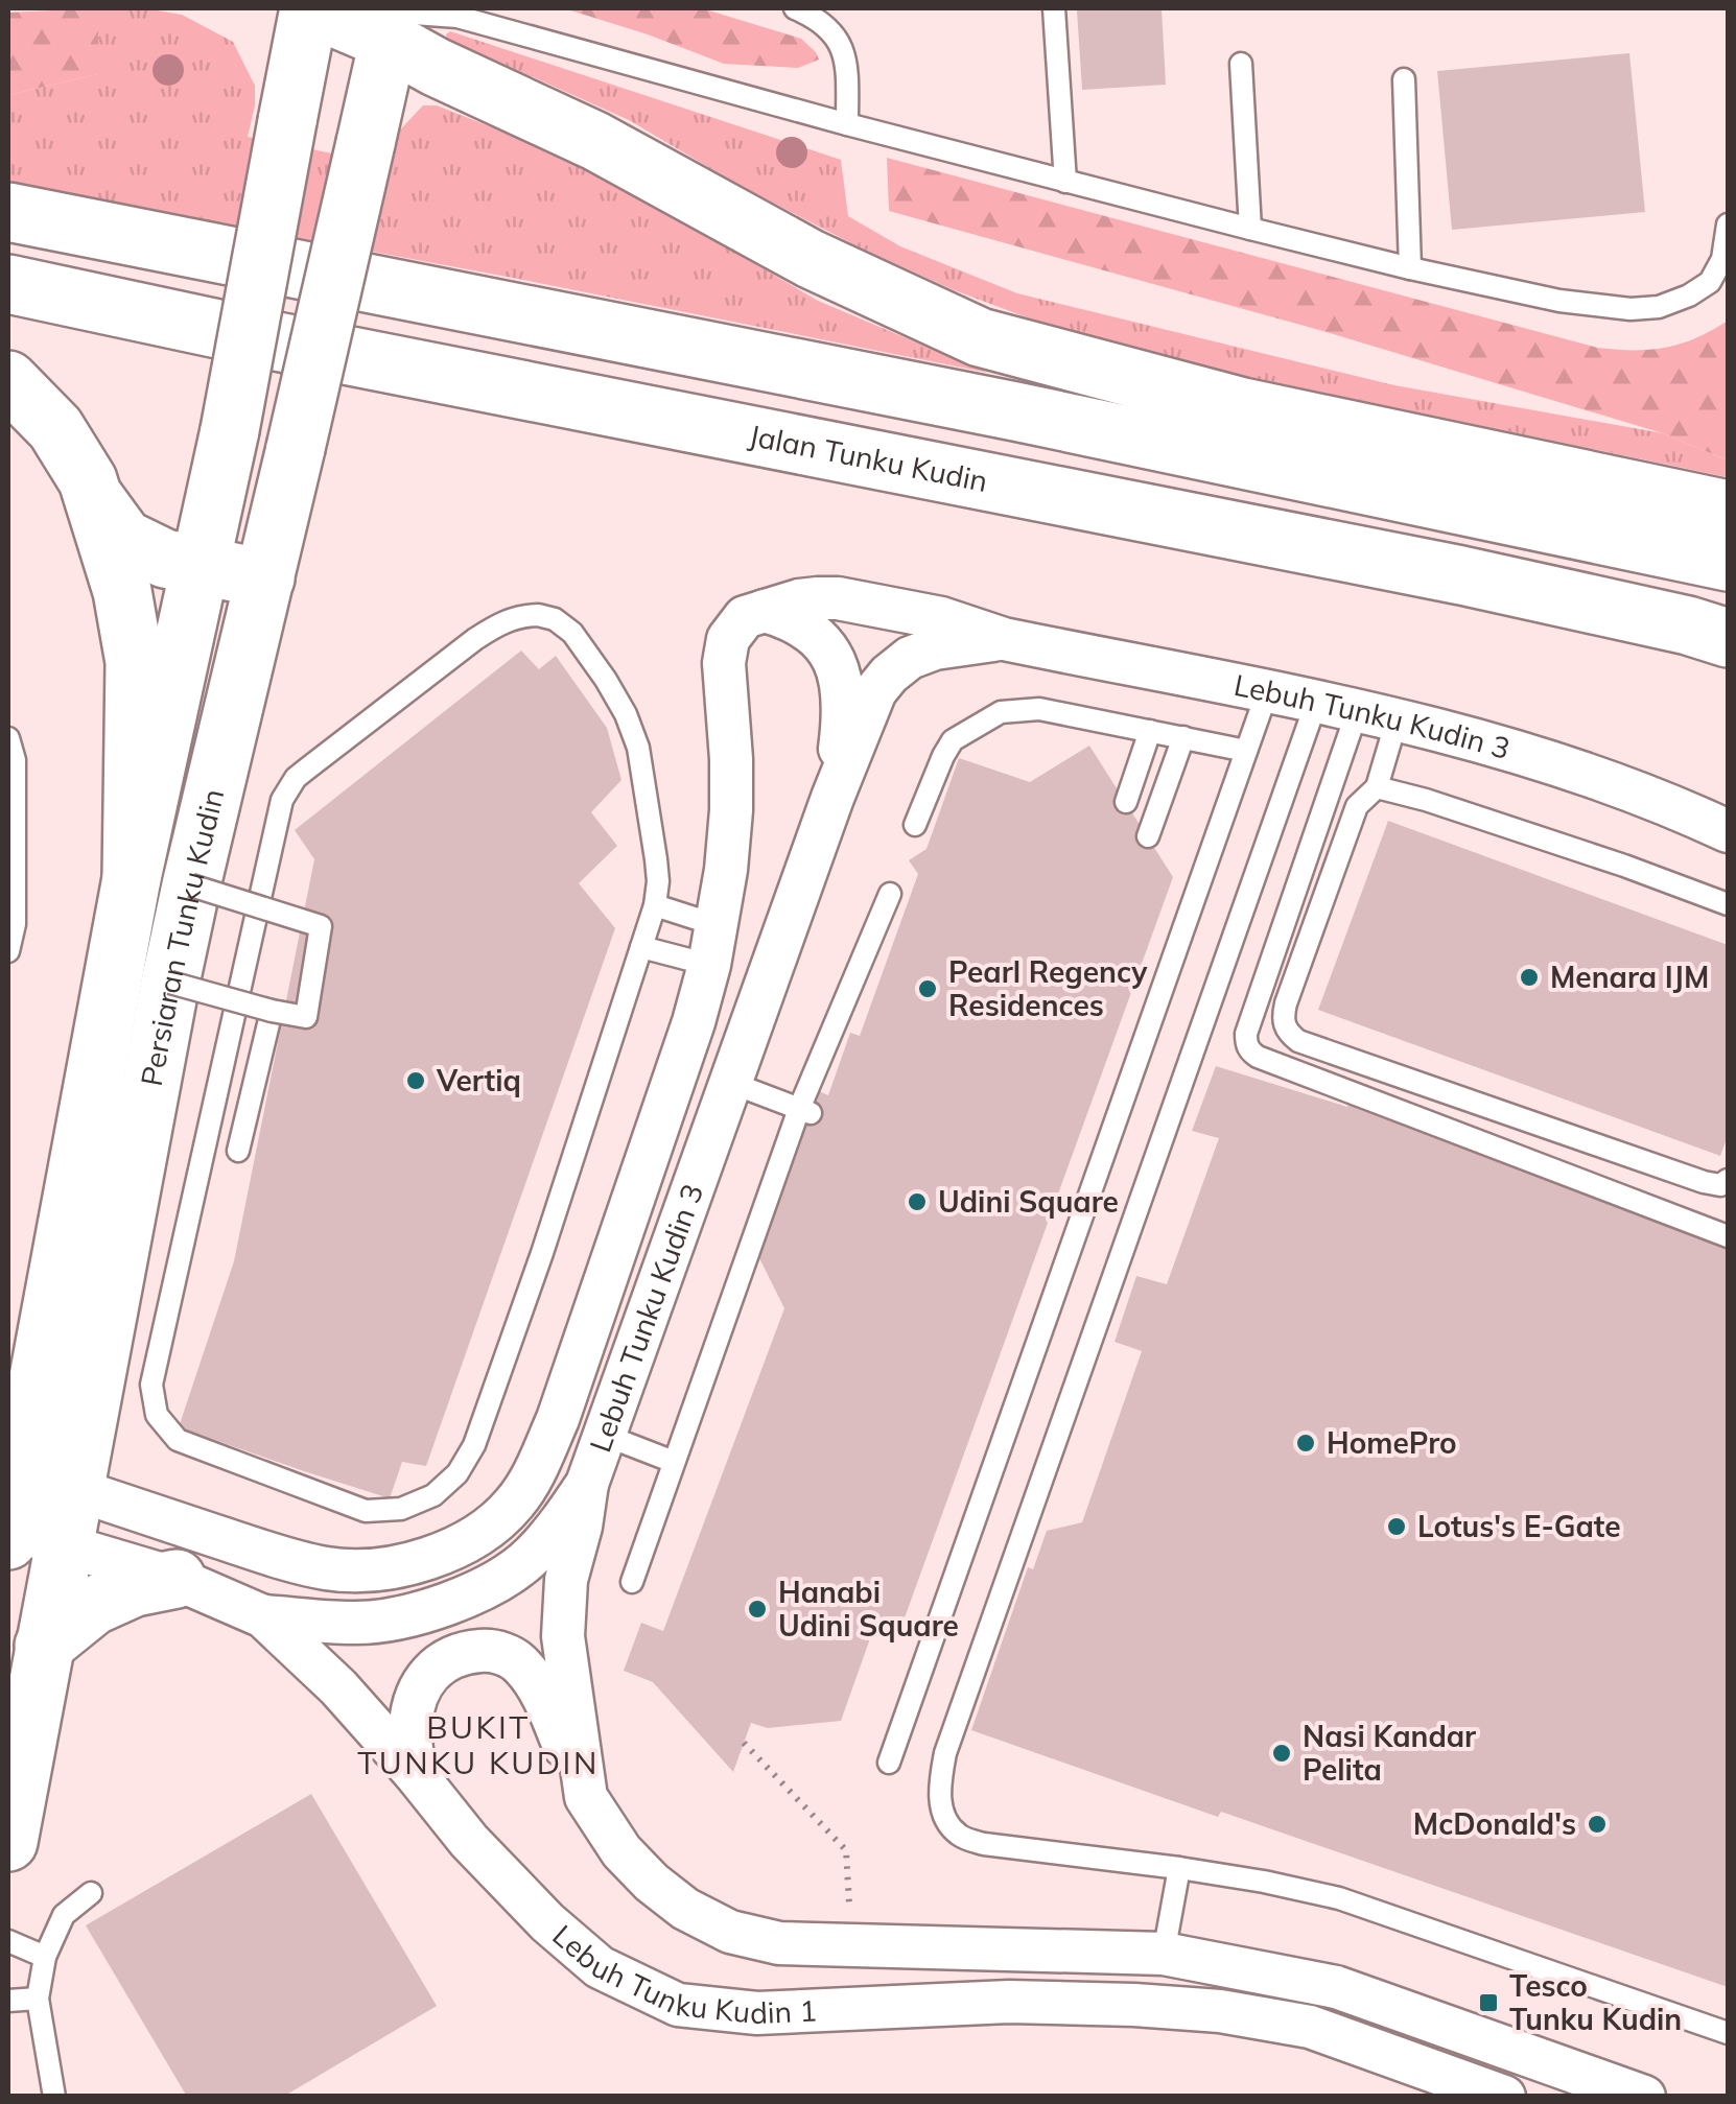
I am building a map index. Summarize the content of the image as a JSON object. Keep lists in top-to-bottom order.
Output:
{
  "streets": {
    "main road": ["Jalan Tunku Kudin", "Persiaran Tunku Kudin"],
    "street": ["Lebuh Tunku Kudin 3", "Lebuh Tunku Kudin 1"]
  },
  "crossings": [
    ["Lebuh Tunku Kudin 3", "Lebuh Tunku Kudin 1"],
    ["Persiaran Tunku Kudin", "Lebuh Tunku Kudin 1"]
  ],
  "districts": ["BUKIT TUNKU KUDIN"],
  "places": {
    "other": [
      "Menara IJM",
      "Pearl Regency Residences",
      "Vertiq",
      "Udini Square",
      "HomePro",
      "Lotus's E-Gate",
      "Hanabi Udini Square",
      "Nasi Kandar Pelita",
      "McDonald's"
    ],
    "transit": ["Tesco Tunku Kudin"]
  }
}
